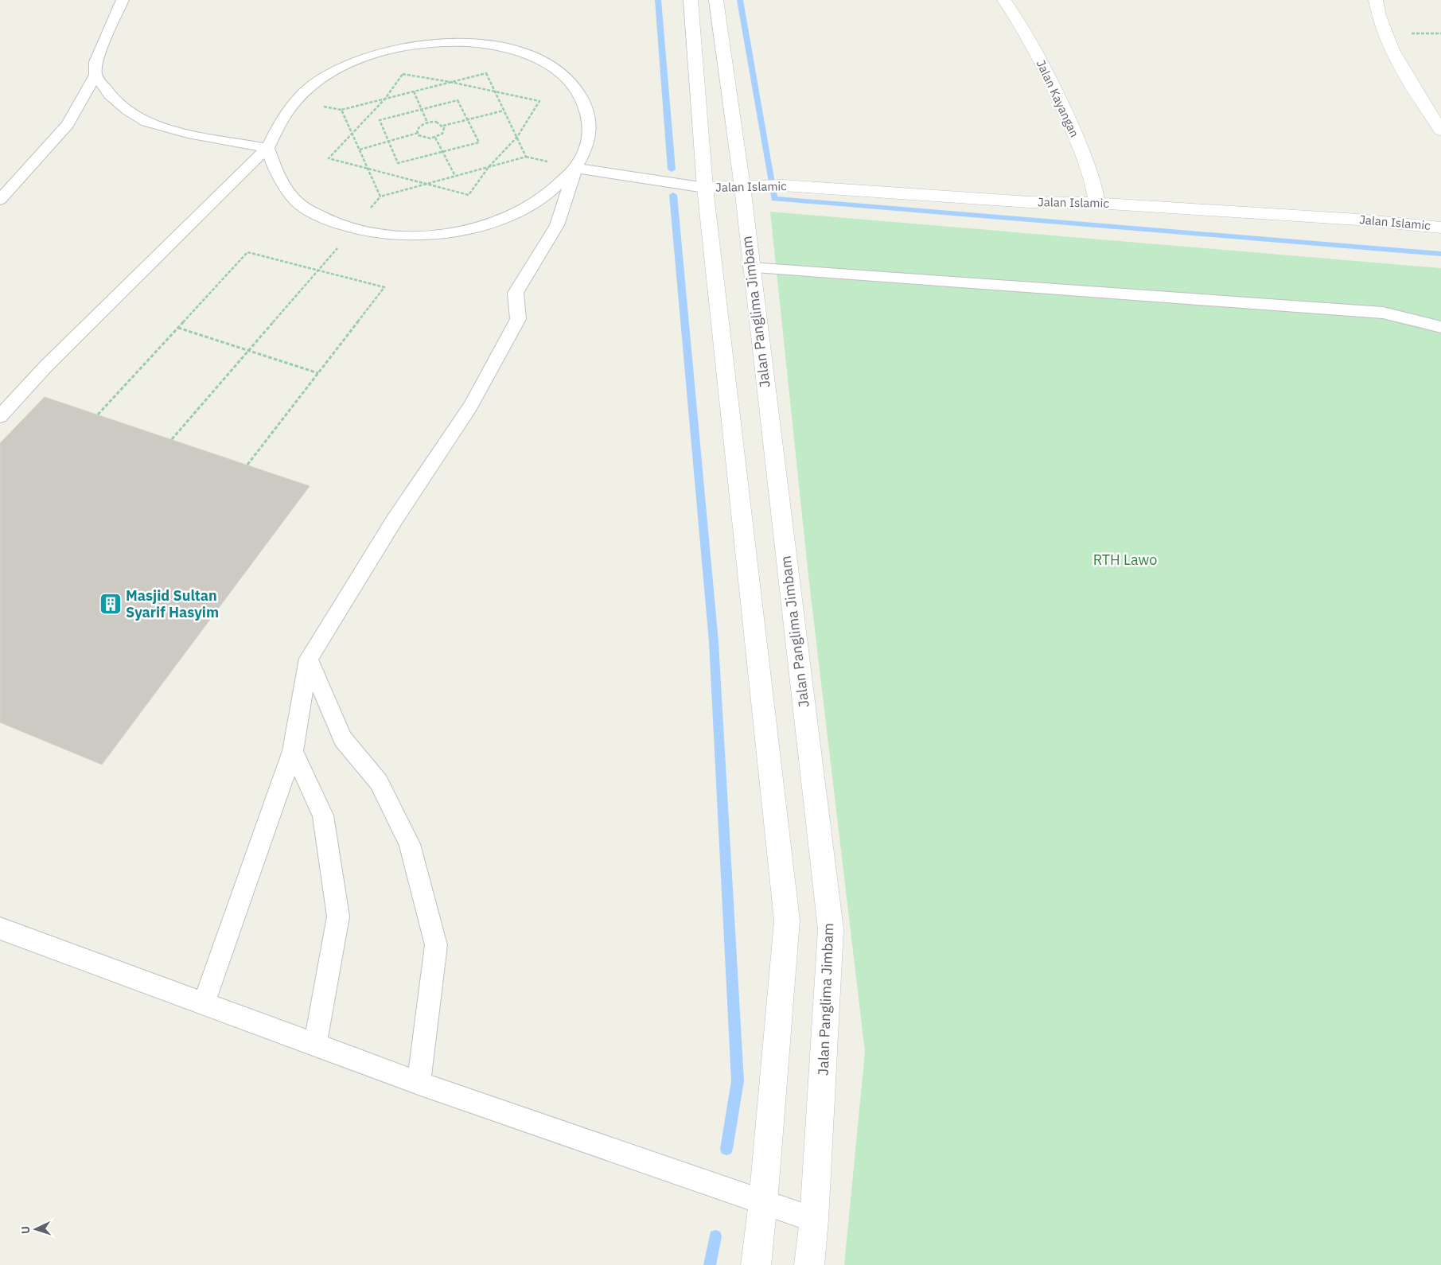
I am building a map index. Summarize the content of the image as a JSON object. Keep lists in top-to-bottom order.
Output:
{
  "streets": {
    "street": ["Jalan Kayangan", "Jalan Islamic", "Jalan Panglima Jimbam"]
  },
  "crossings": [
    ["Jalan Kayangan", "Jalan Islamic"],
    ["Jalan Islamic", "Jalan Panglima Jimbam"]
  ],
  "parks": ["RTH Lawo"],
  "places": {
    "building": ["Masjid Sultan Syarif Hasyim"]
  },
  "north": "left"
}
